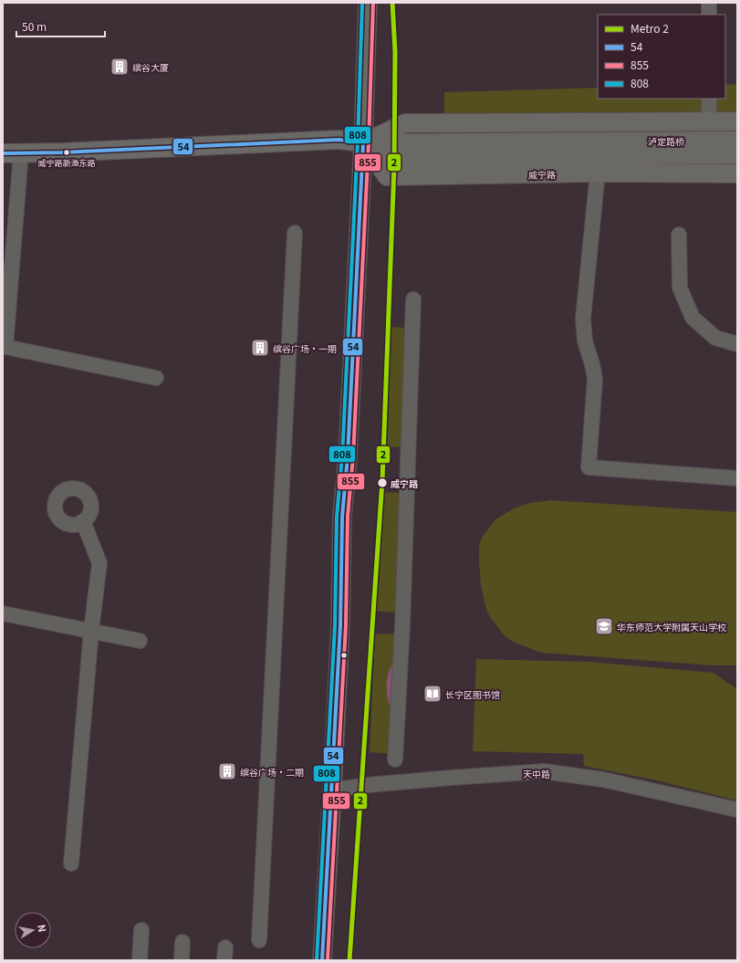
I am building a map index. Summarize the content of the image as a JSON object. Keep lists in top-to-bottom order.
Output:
{
  "streets": {
    "main road": ["泸定路桥", "威宁路"],
    "street": ["天中路"]
  },
  "crossings": [
    ["泸定路桥", "威宁路"]
  ],
  "places": {
    "building": ["缤谷大厦", "缤谷广场·一期", "缤谷广场·二期"],
    "other": ["威宁路新渔东路", "威宁路"],
    "school or university": ["华东师范大学附属天山学校"],
    "library": ["长宁区图书馆"]
  },
  "lines": [
    "metro line 2",
    "transit line 855",
    "transit line 808",
    "transit line 54"
  ],
  "legend": [
    "Metro 2",
    "54",
    "855",
    "808"
  ],
  "scale_bar": "50 m",
  "north": "right"
}
